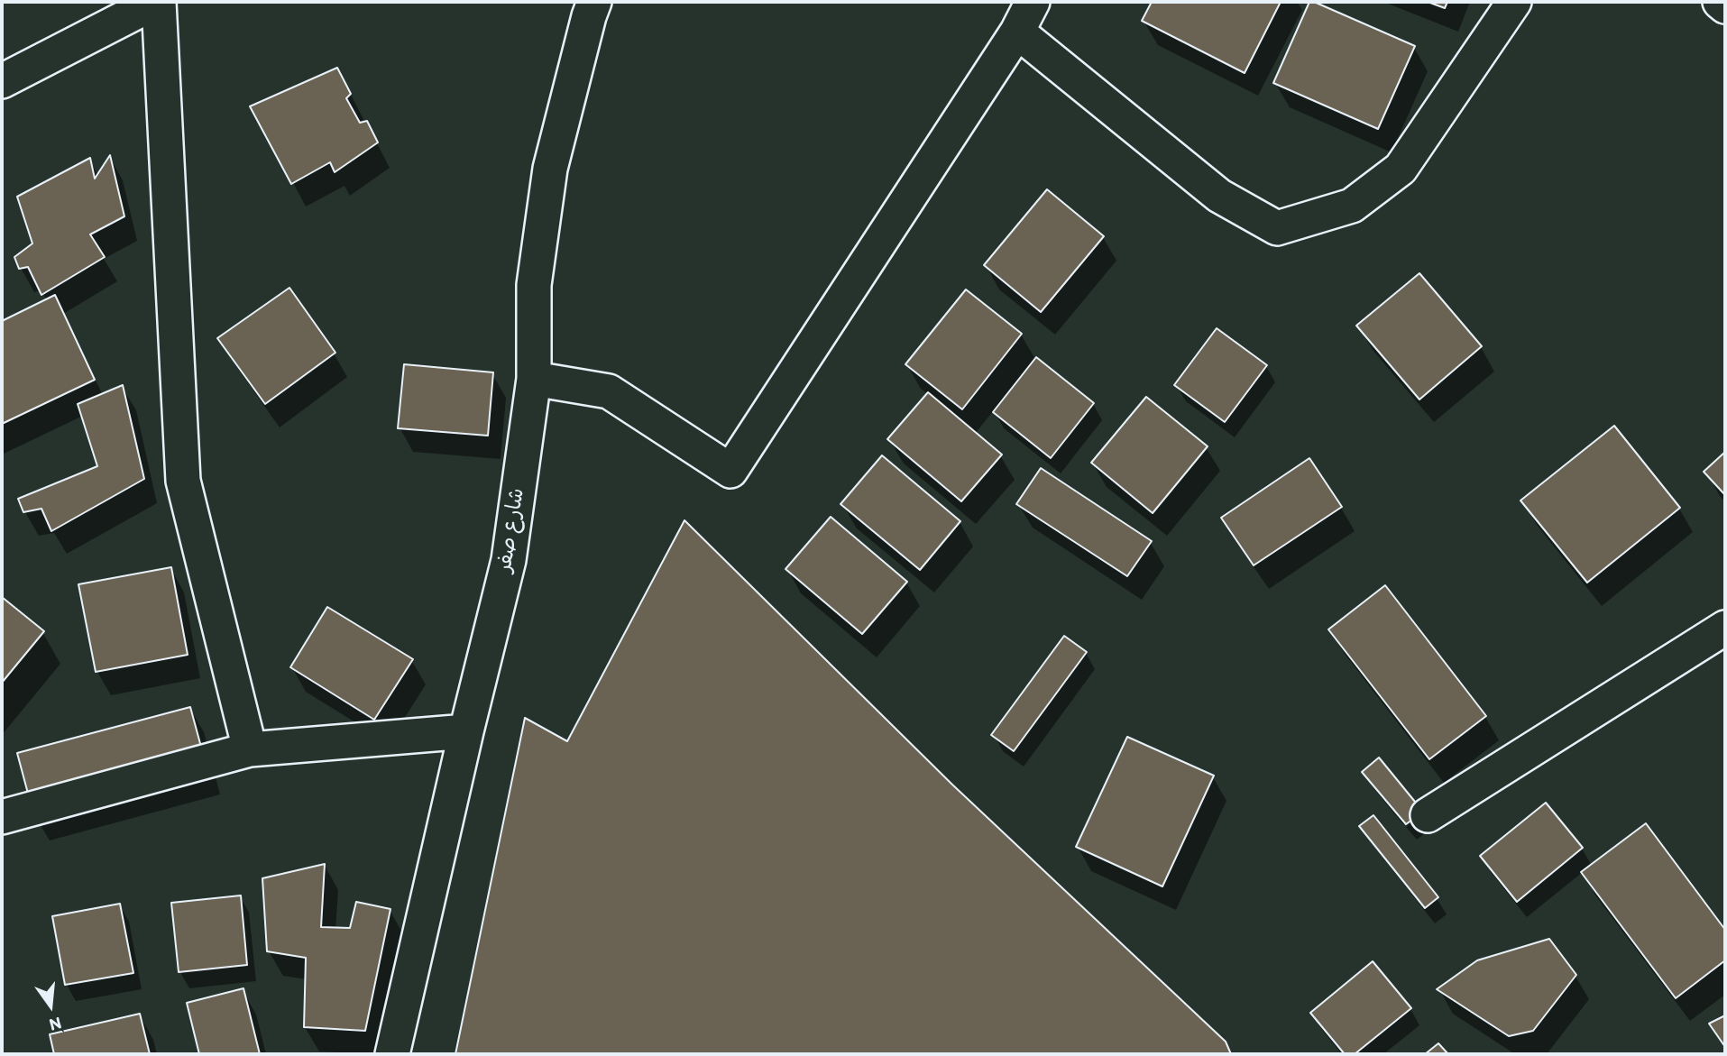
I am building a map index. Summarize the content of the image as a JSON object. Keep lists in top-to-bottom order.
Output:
{
  "streets": {
    "street": ["شارع صفر"]
  },
  "north": "bottom"
}
